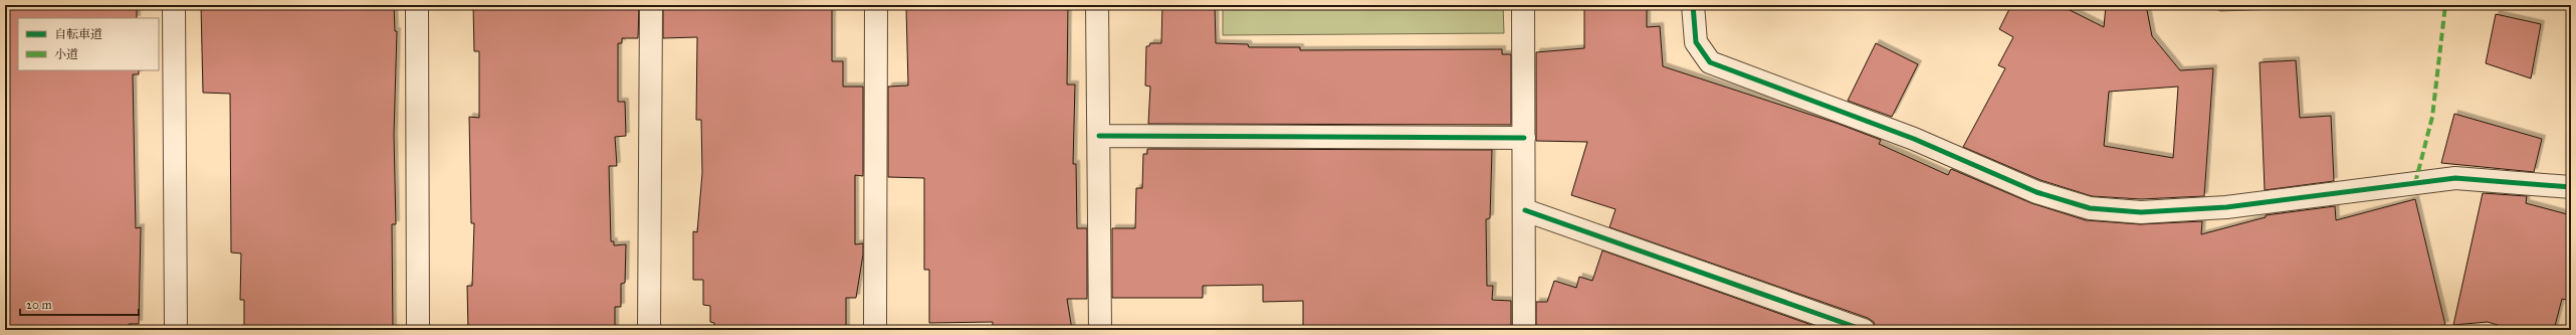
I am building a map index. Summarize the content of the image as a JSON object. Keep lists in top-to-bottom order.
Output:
{
  "legend": ["自転車道", "小道"],
  "scale_bar": "20 m"
}
